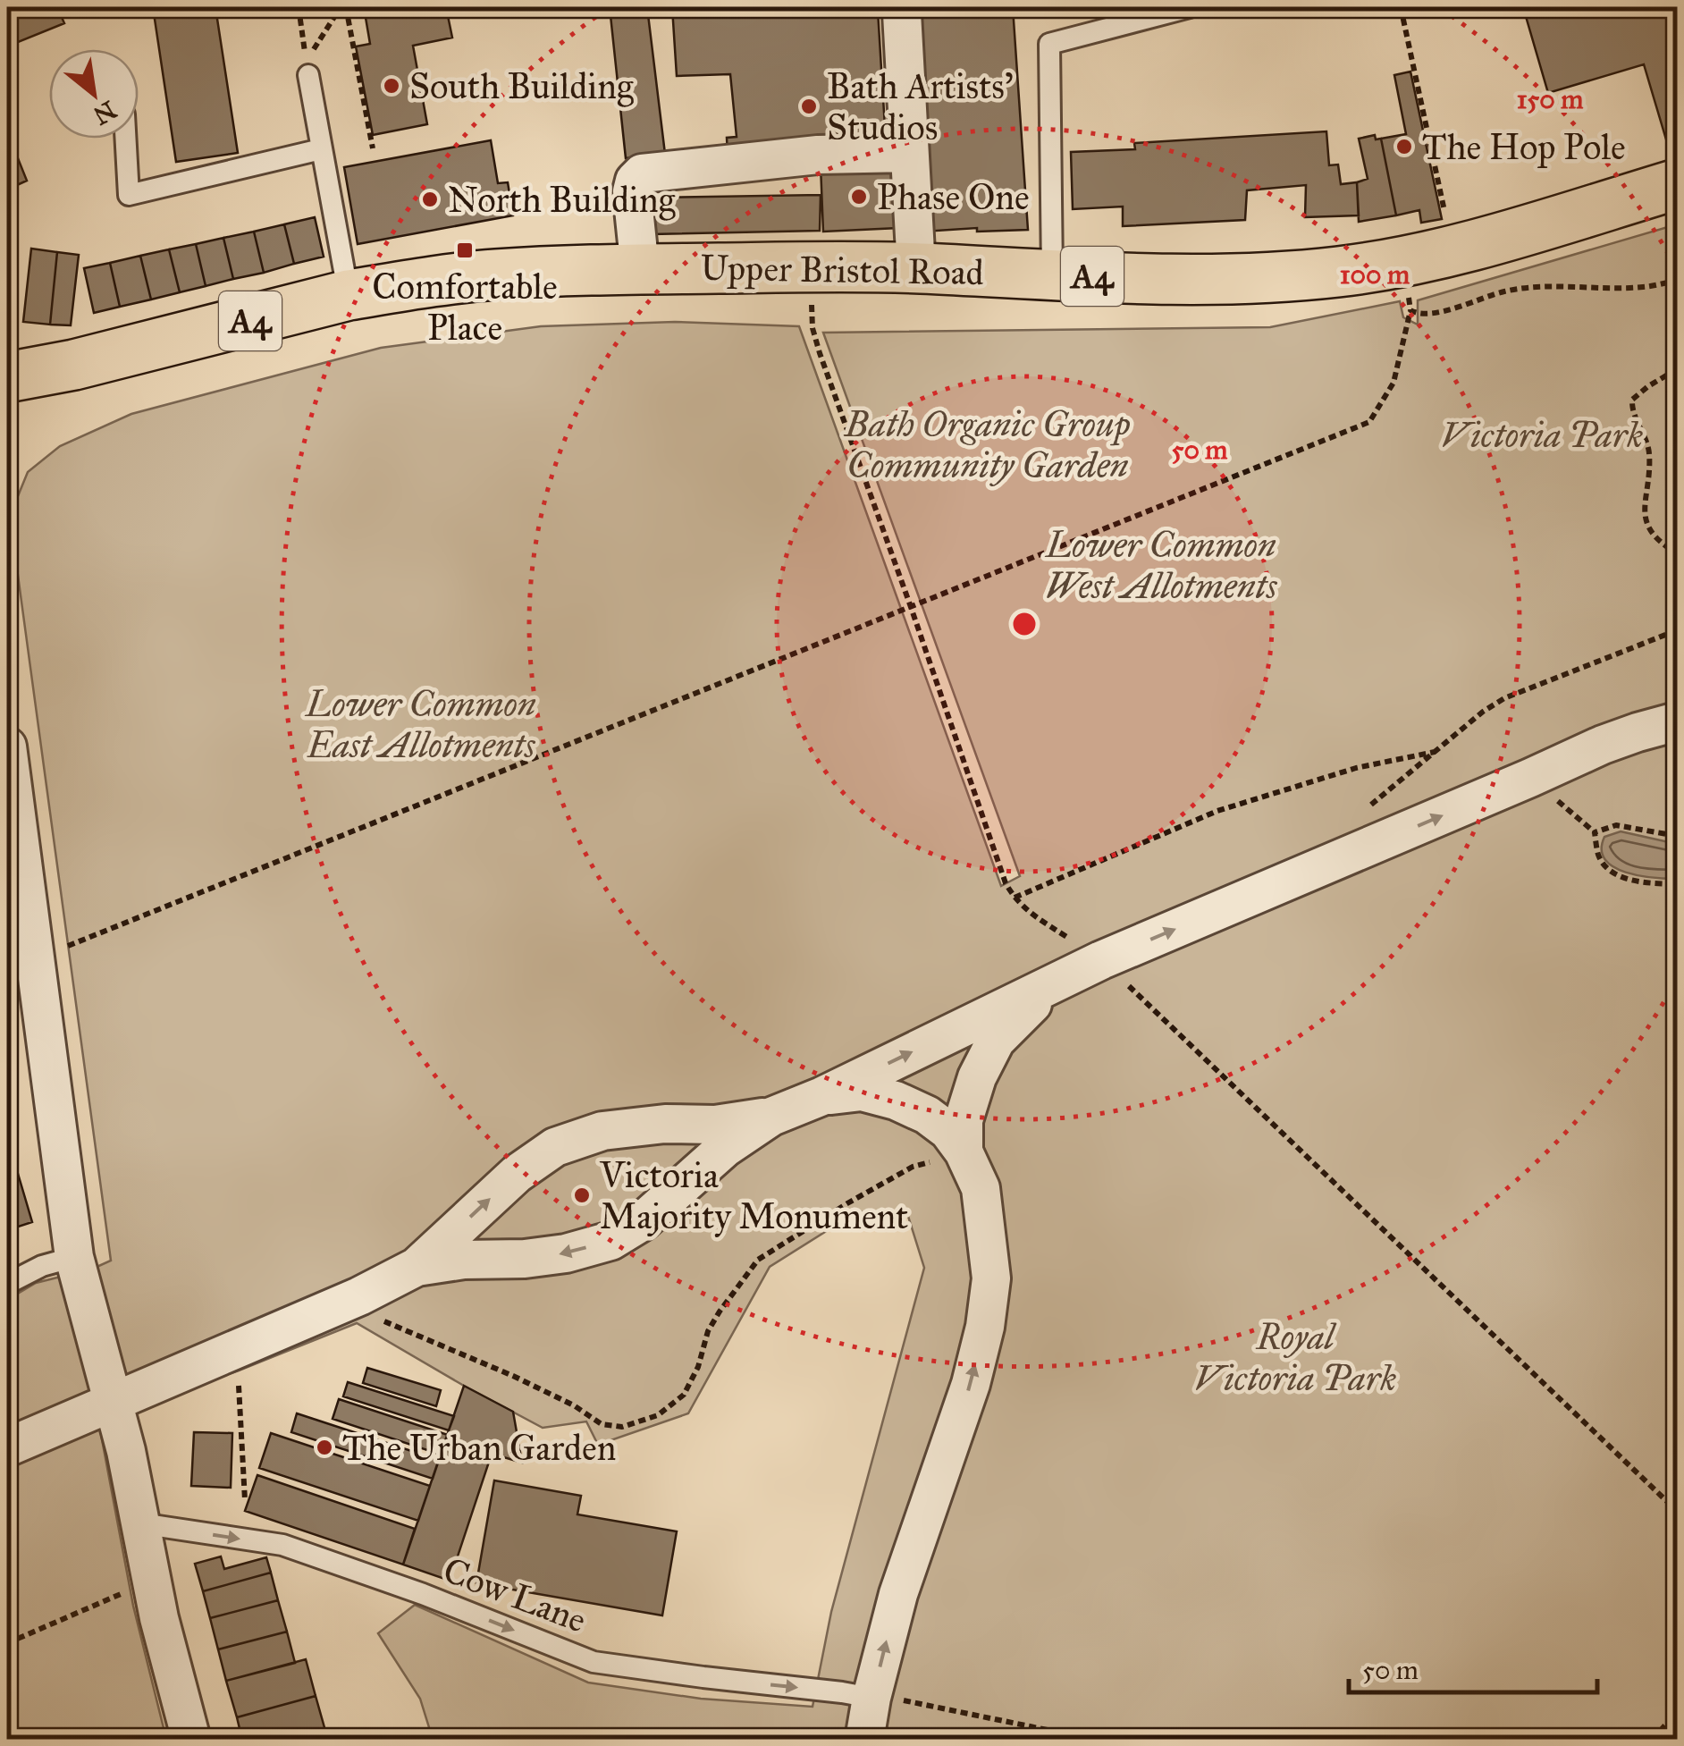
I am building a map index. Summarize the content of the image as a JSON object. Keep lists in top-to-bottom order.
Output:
{
  "streets": {
    "main road": ["Upper Bristol Road", "A4"],
    "lane": ["Cow Lane"]
  },
  "one_way": ["Cow Lane"],
  "parks": [
    "Bath Organic Group Community Garden",
    "Victoria Park",
    "Lower Common West Allotments",
    "Lower Common East Allotments",
    "Royal Victoria Park"
  ],
  "places": {
    "other": [
      "South Building",
      "Bath Artists' Studios",
      "The Hop Pole",
      "Phase One",
      "North Building",
      "Victoria Majority Monument",
      "The Urban Garden"
    ],
    "transit": ["Comfortable Place"]
  },
  "scale_bar": "50 m",
  "north": "bottom right",
  "rings": ["150 m", "100 m", "50 m"]
}
